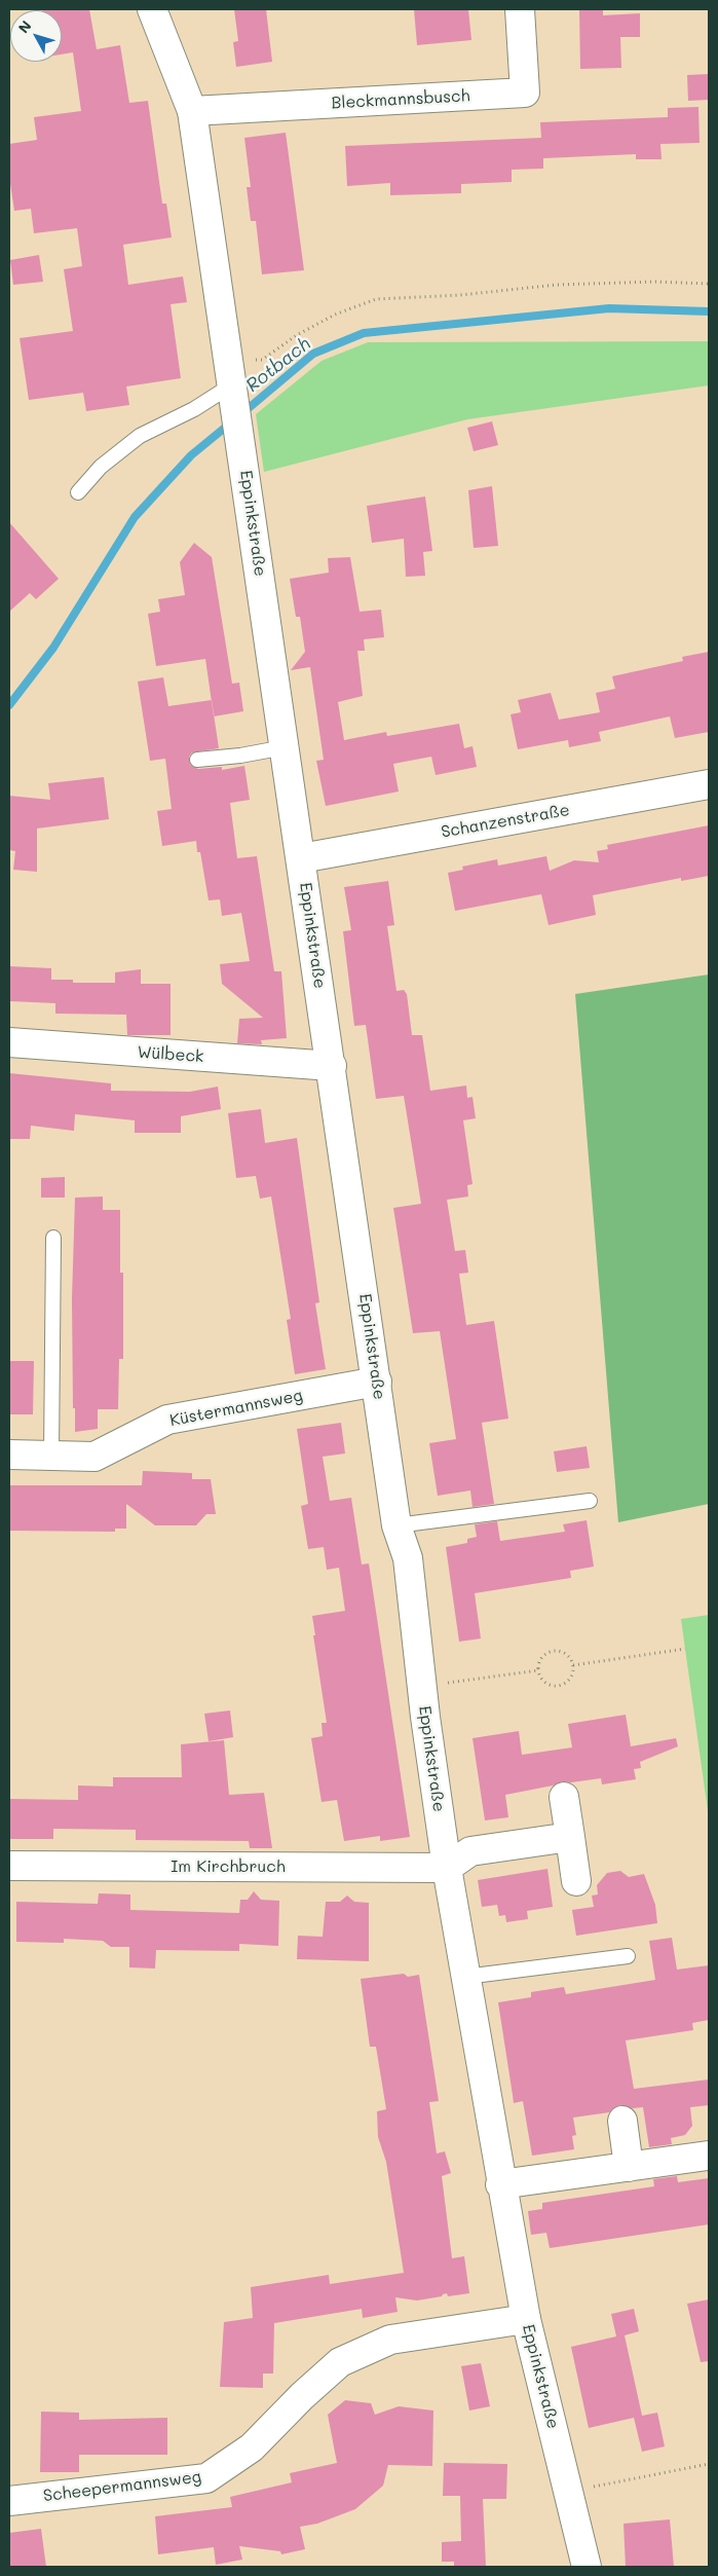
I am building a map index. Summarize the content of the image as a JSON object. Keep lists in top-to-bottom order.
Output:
{
  "streets": {
    "street": [
      "Bleckmannsbusch",
      "Eppinkstraße",
      "Schanzenstraße",
      "Wülbeck",
      "Küstermannsweg",
      "Im Kirchbruch",
      "Scheepermannsweg"
    ]
  },
  "crossings": [
    ["Bleckmannsbusch", "Eppinkstraße"],
    ["Eppinkstraße", "Schanzenstraße"],
    ["Eppinkstraße", "Wülbeck"],
    ["Eppinkstraße", "Küstermannsweg"],
    ["Eppinkstraße", "Im Kirchbruch"],
    ["Eppinkstraße", "Scheepermannsweg"]
  ],
  "water": ["Rotbach"],
  "north": "top left"
}
